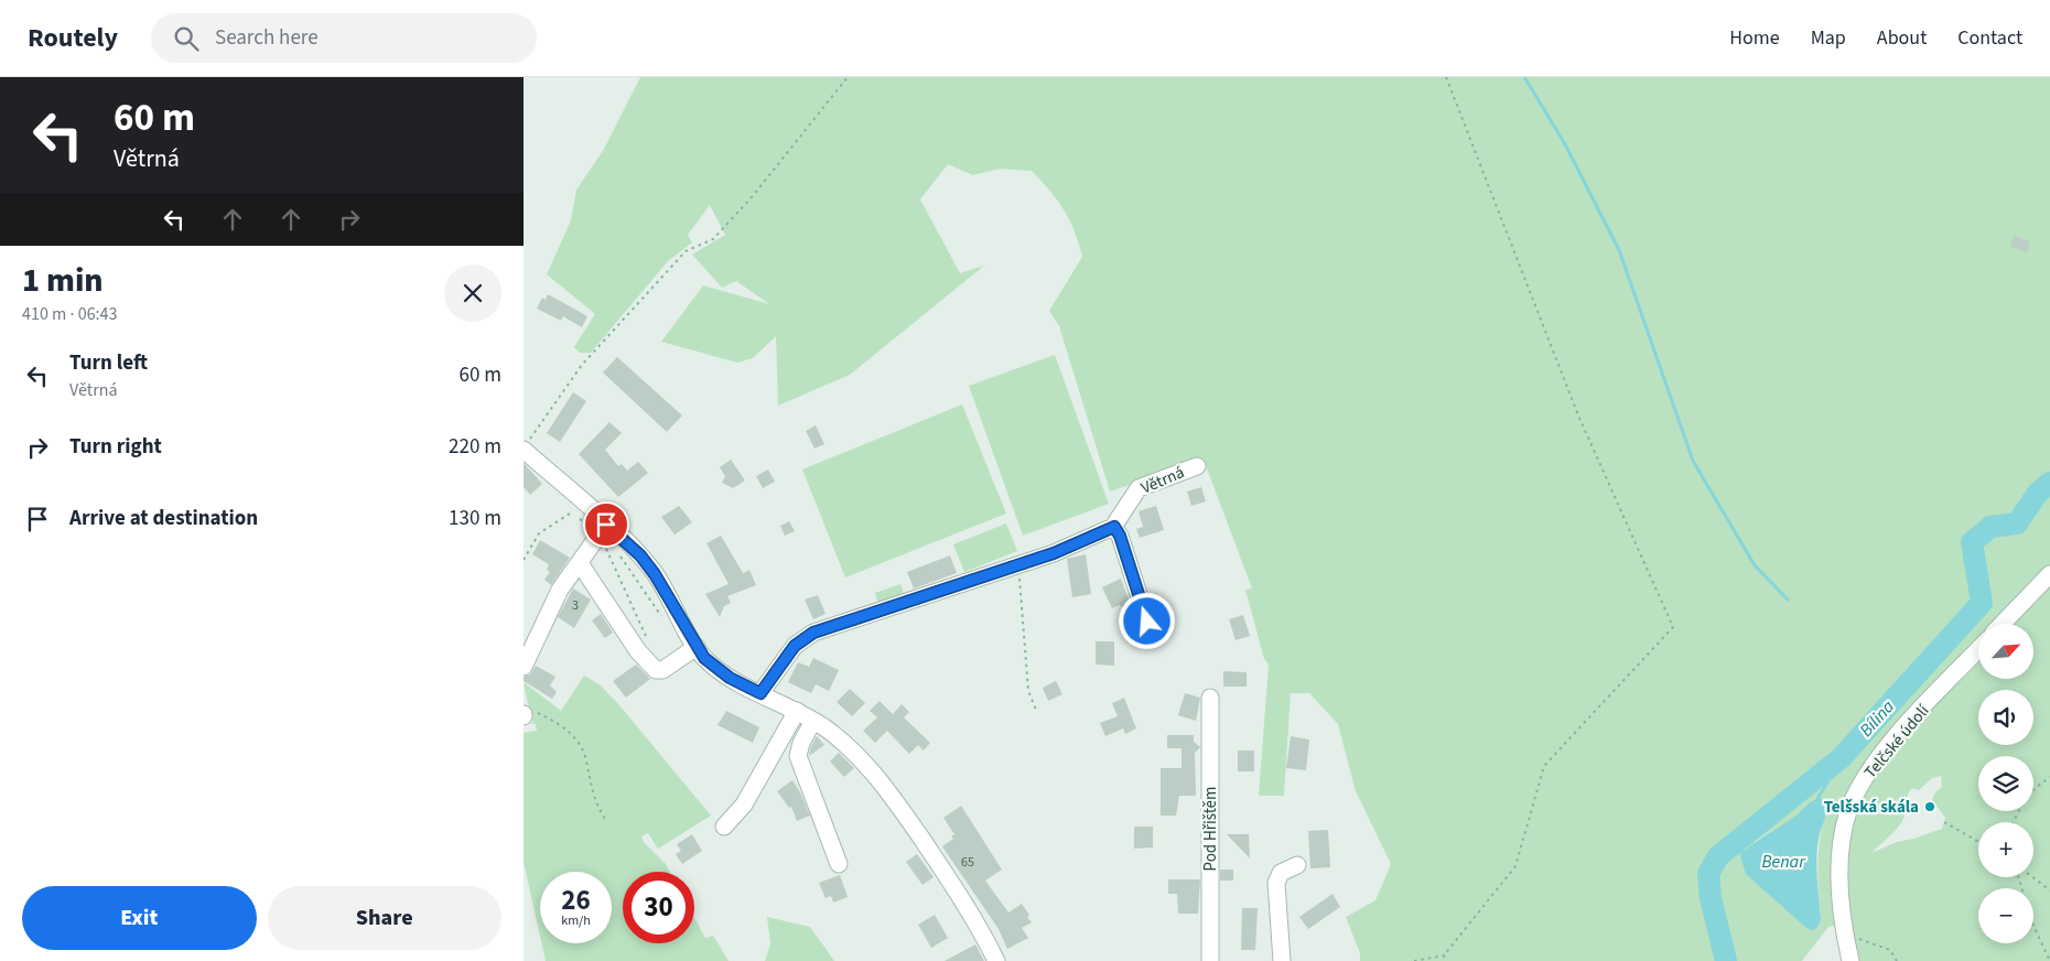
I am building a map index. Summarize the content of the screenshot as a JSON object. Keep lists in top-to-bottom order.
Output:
{
  "streets": {
    "street": ["Větrná", "Telčské údolí", "Pod Hřištěm"]
  },
  "water": ["Bílina", "Benar"],
  "places": ["Telšská skála"],
  "house_numbers": ["3", "65"],
  "north": "top right",
  "page": {
    "header": "Routely",
    "search": "Search here",
    "nav": [
      "Home",
      "Map",
      "About",
      "Contact"
    ],
    "turn": ["60 m", "Větrná"],
    "heading": ["1 min", "410 m · 06:43"],
    "list": [
      {
        "name": "Turn left",
        "note": "Větrná",
        "value": "60 m"
      },
      {
        "name": "Turn right",
        "value": "220 m"
      },
      {
        "name": "Arrive at destination",
        "value": "130 m"
      }
    ],
    "map_buttons": ["+", "−"],
    "speed": "26 km/h",
    "limit": "30",
    "buttons": ["Exit", "Share"]
  }
}
